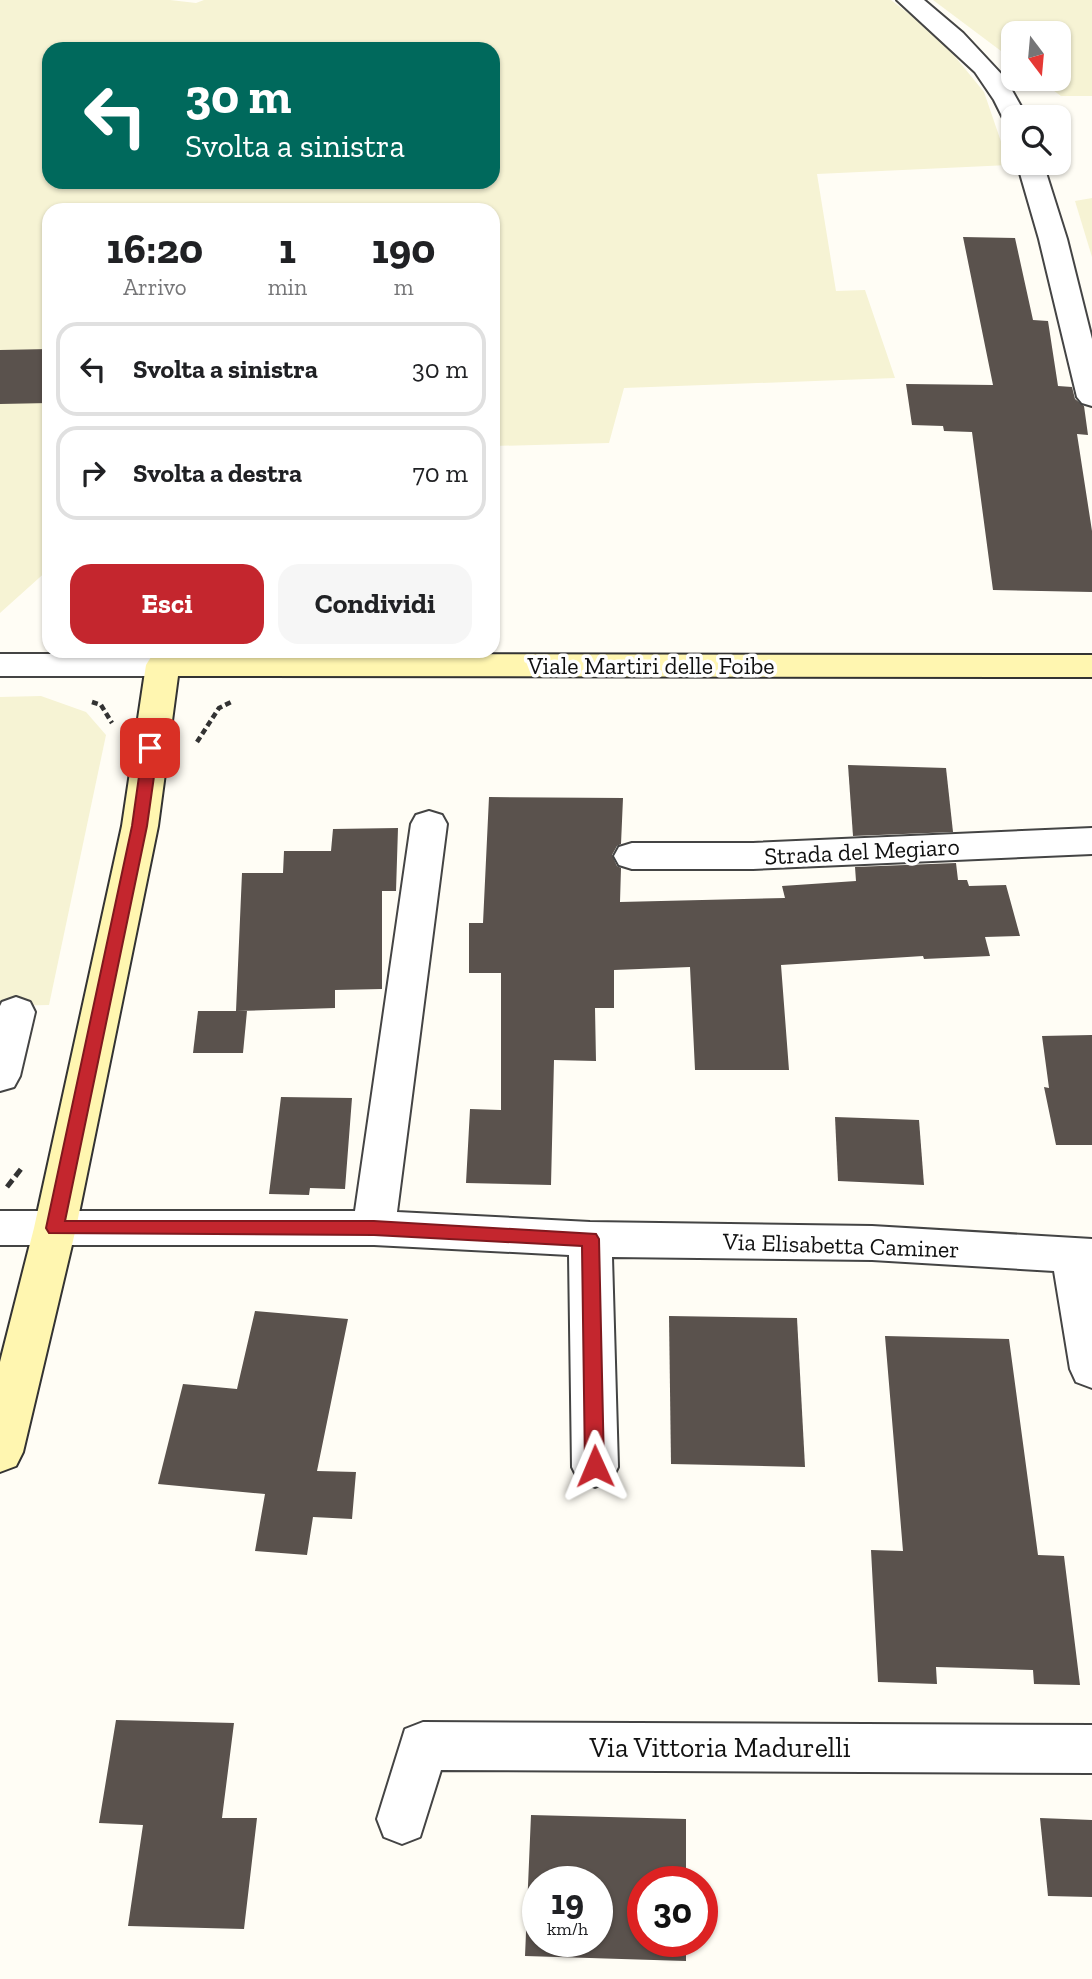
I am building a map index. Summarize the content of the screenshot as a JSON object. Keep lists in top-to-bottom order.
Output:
{
  "streets": {
    "street": [
      "Viale Martiri delle Foibe",
      "Strada del Megiaro",
      "Via Elisabetta Caminer",
      "Via Vittoria Madurelli"
    ]
  },
  "north": "bottom",
  "page": {
    "turn": ["30 m", "Svolta a sinistra"],
    "eta": [
      "16:20",
      "Arrivo",
      "1",
      "min",
      "190",
      "m"
    ],
    "list": [
      {
        "name": "Svolta a sinistra",
        "value": "30 m"
      },
      {
        "name": "Svolta a destra",
        "value": "70 m"
      }
    ],
    "buttons": ["Esci", "Condividi"],
    "speed": "19 km/h",
    "limit": "30"
  }
}
